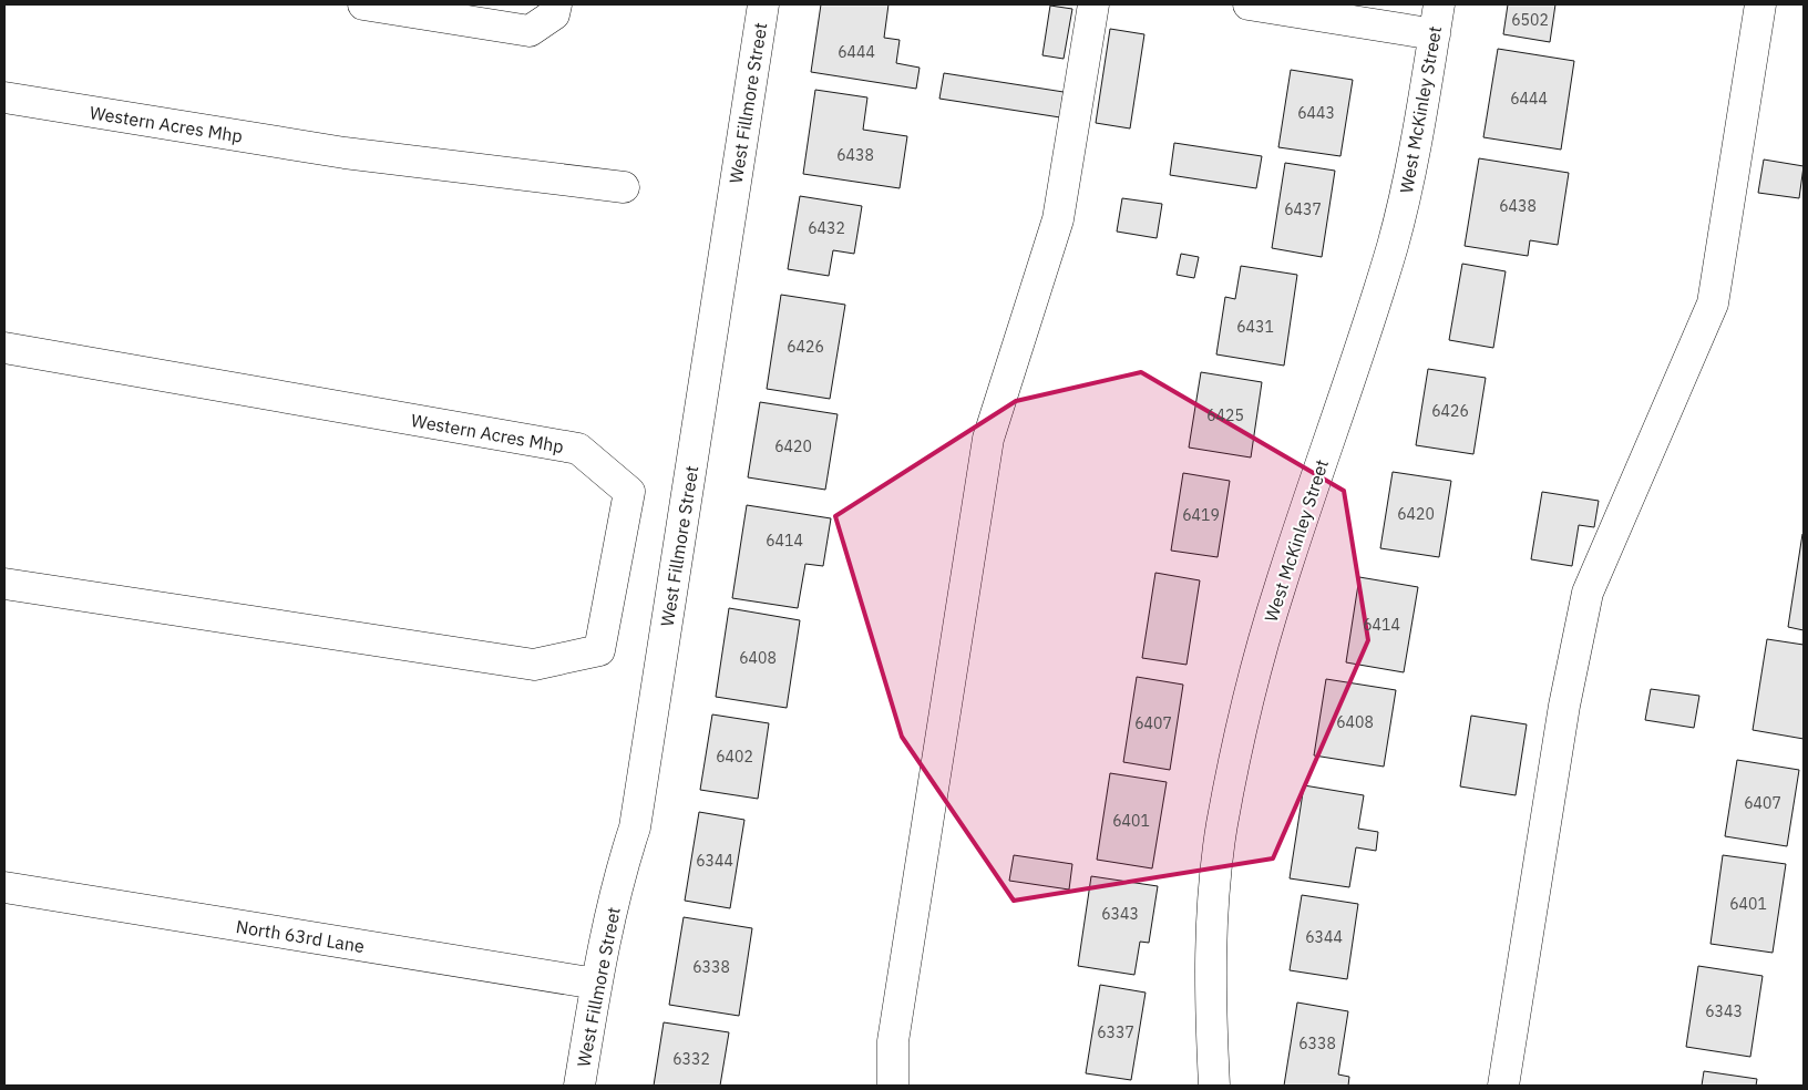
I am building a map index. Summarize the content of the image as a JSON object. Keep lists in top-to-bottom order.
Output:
{
  "streets": {
    "street": [
      "West Fillmore Street",
      "West McKinley Street",
      "Western Acres Mhp",
      "North 63rd Lane"
    ]
  },
  "crossings": [
    ["West Fillmore Street", "North 63rd Lane"]
  ],
  "house_numbers": [
    "6502",
    "6444",
    "6444",
    "6443",
    "6438",
    "6438",
    "6437",
    "6432",
    "6431",
    "6426",
    "6426",
    "6425",
    "6420",
    "6420",
    "6419",
    "6414",
    "6414",
    "6408",
    "6408",
    "6407",
    "6402",
    "6407",
    "6401",
    "6344",
    "6401",
    "6343",
    "6344",
    "6338",
    "6343",
    "6337",
    "6338",
    "6332"
  ]
}
